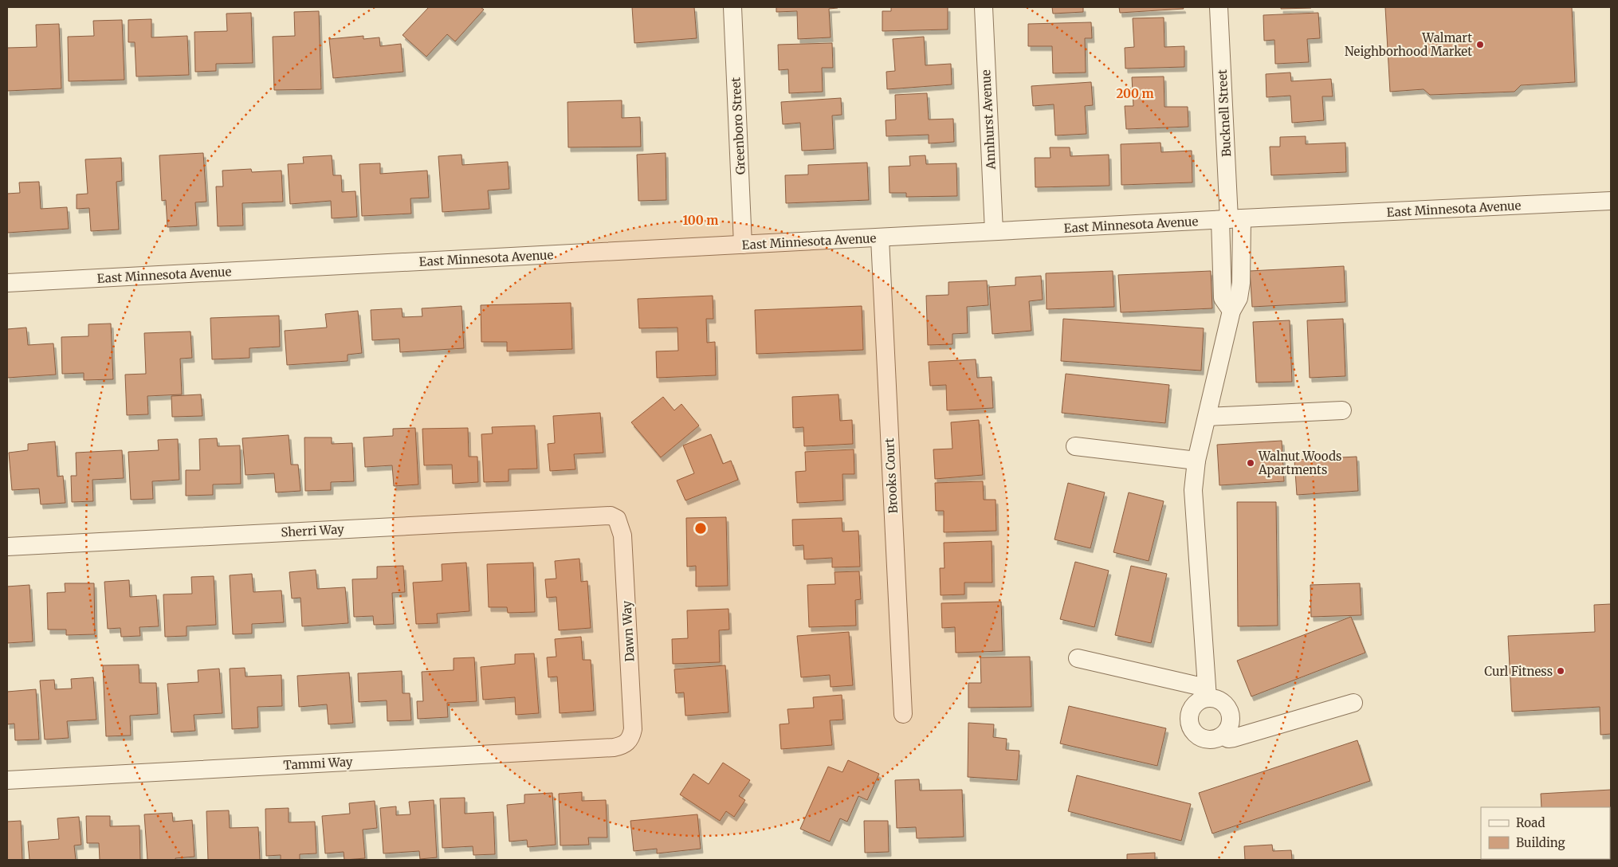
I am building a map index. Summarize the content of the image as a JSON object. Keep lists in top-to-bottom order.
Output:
{
  "streets": {
    "street": [
      "Bucknell Street",
      "Annhurst Avenue",
      "Greenboro Street",
      "East Minnesota Avenue",
      "Brooks Court",
      "Sherri Way",
      "Dawn Way",
      "Tammi Way"
    ]
  },
  "crossings": [
    ["Bucknell Street", "East Minnesota Avenue"],
    ["Annhurst Avenue", "East Minnesota Avenue"],
    ["Greenboro Street", "East Minnesota Avenue"],
    ["East Minnesota Avenue", "Brooks Court"],
    ["Sherri Way", "Dawn Way"],
    ["Dawn Way", "Tammi Way"]
  ],
  "places": ["Walmart Neighborhood Market", "Walnut Woods Apartments", "Curl Fitness"],
  "legend": ["Road", "Building"],
  "rings": ["200 m", "100 m"]
}
